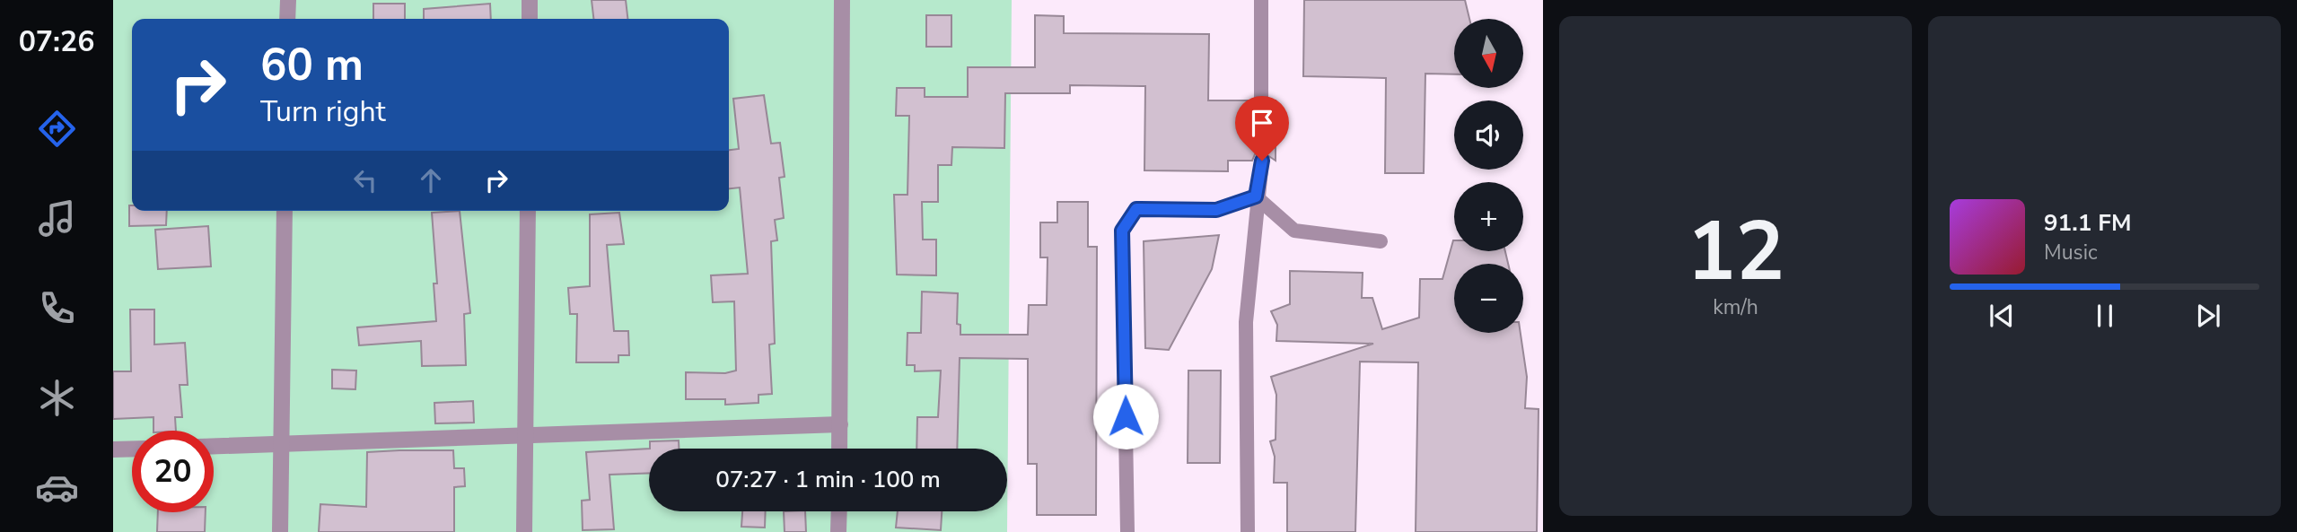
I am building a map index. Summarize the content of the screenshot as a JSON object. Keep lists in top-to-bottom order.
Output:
{
  "north": "bottom",
  "page": {
    "tabs": "07:26",
    "tile": ["12", "km/h"],
    "map_buttons": ["+", "−"],
    "turn": ["60 m", "Turn right"],
    "song": ["91.1 FM", "Music"],
    "limit": "20",
    "trip": "07:27 · 1 min · 100 m"
  }
}
